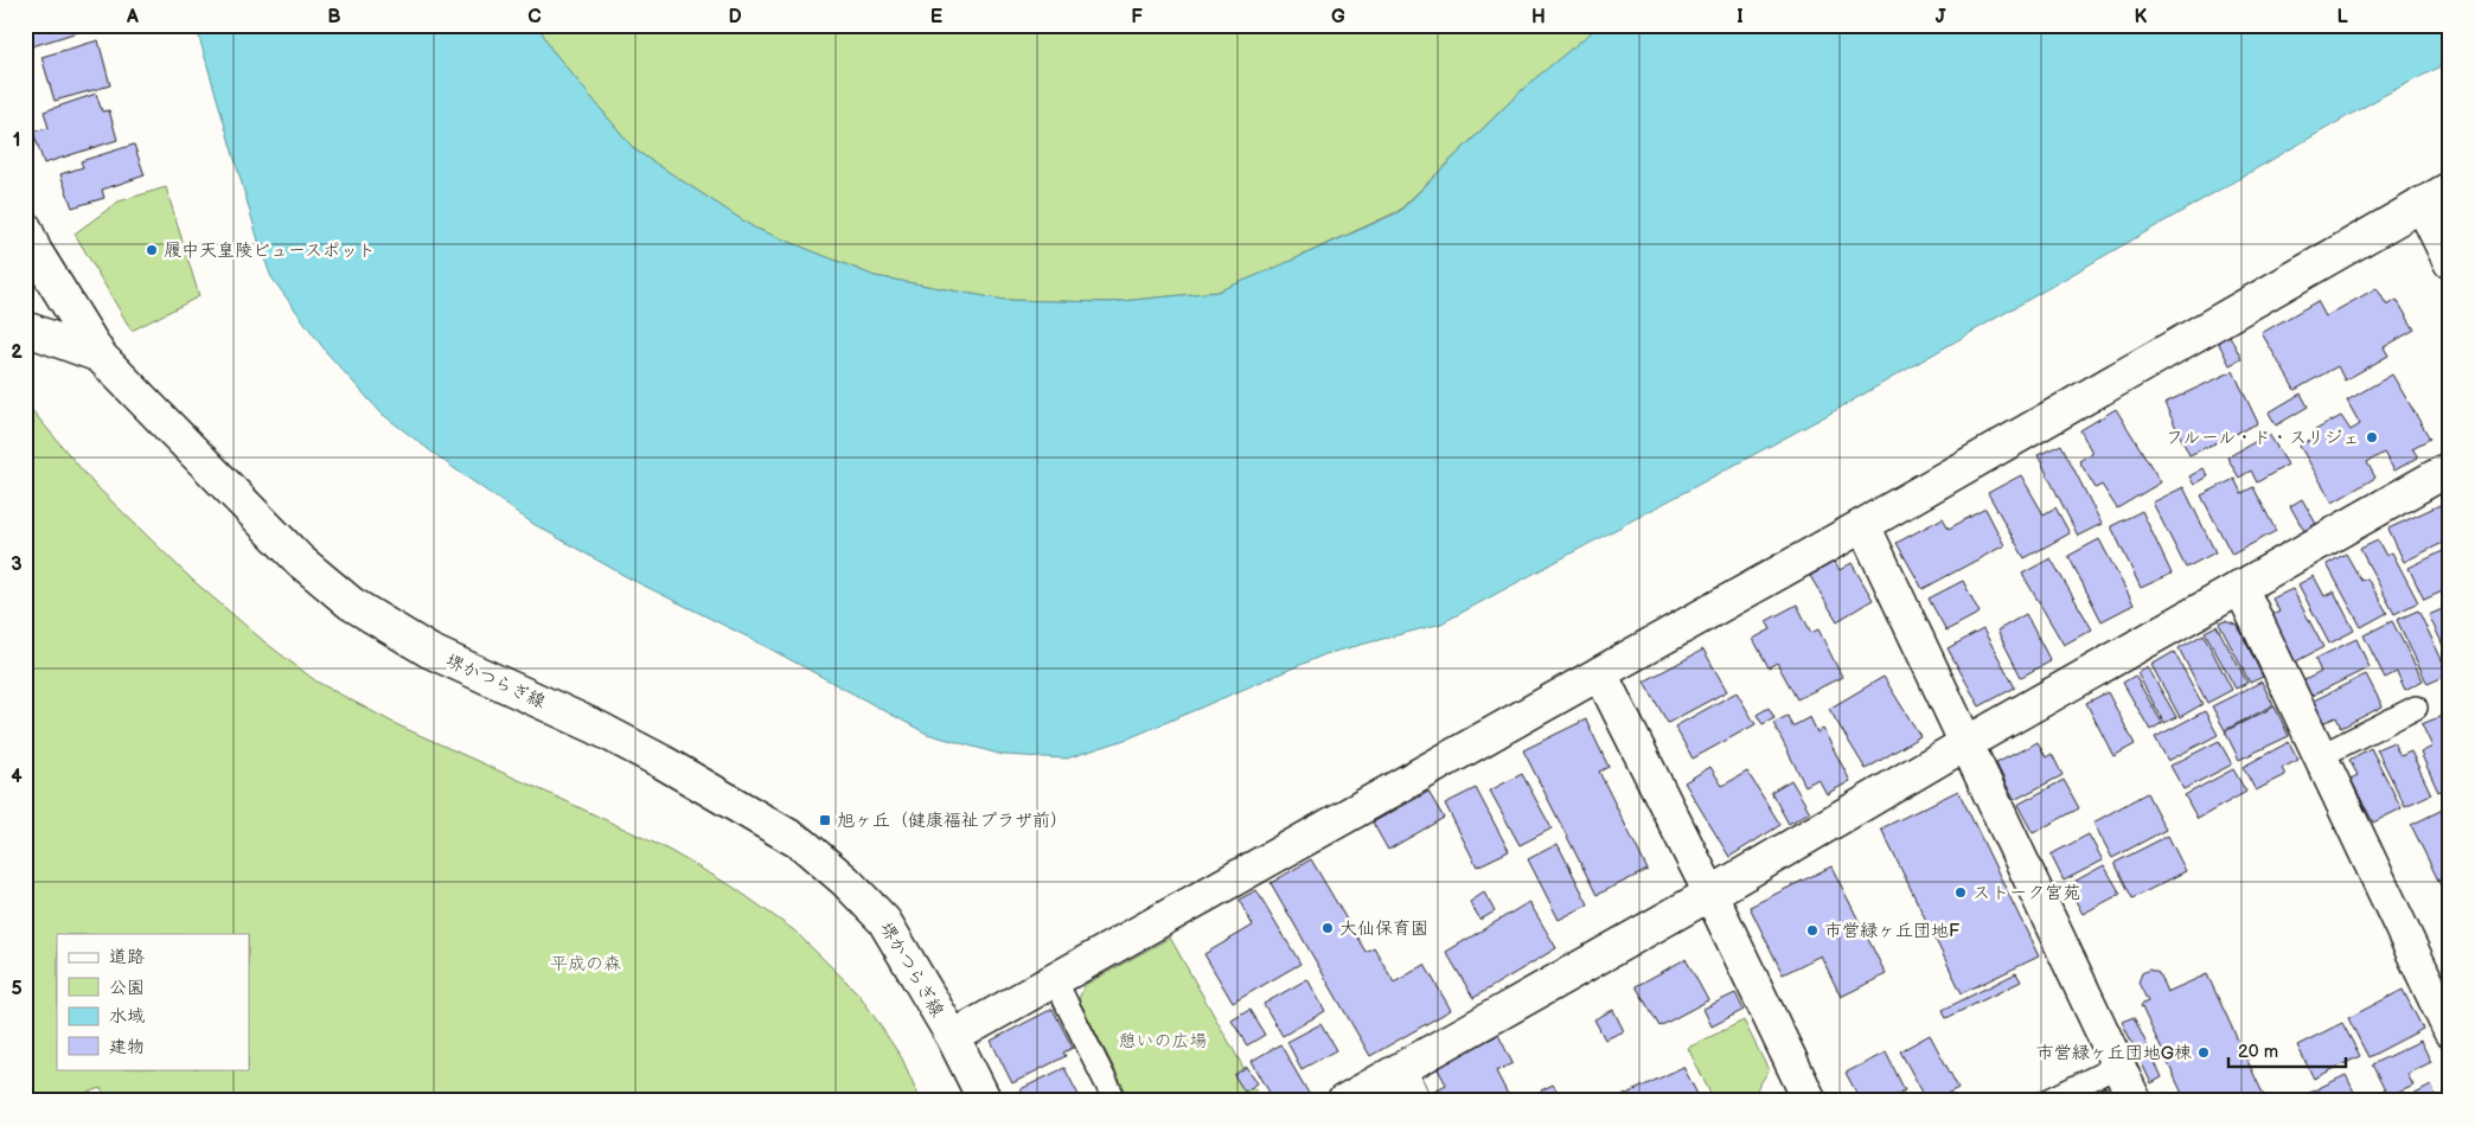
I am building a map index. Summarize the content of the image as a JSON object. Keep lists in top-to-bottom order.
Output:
{
  "streets": {
    "street": ["堺かつらぎ線"]
  },
  "parks": ["平成の森", "憩いの広場"],
  "places": {
    "other": [
      "履中天皇陵ビュースポット",
      "フルール・ド・スリジェ",
      "ストーク宮苑",
      "大仙保育園",
      "市営緑ヶ丘団地F",
      "市営緑ヶ丘団地G棟"
    ],
    "transit": ["旭ヶ丘（健康福祉プラザ前）"]
  },
  "legend": [
    "道路",
    "公園",
    "水域",
    "建物"
  ],
  "scale_bar": "20 m",
  "grid": {
    "columns": [
      "A",
      "B",
      "C",
      "D",
      "E",
      "F",
      "G",
      "H",
      "I",
      "J",
      "K",
      "L"
    ],
    "rows": [
      "1",
      "2",
      "3",
      "4",
      "5"
    ]
  }
}
